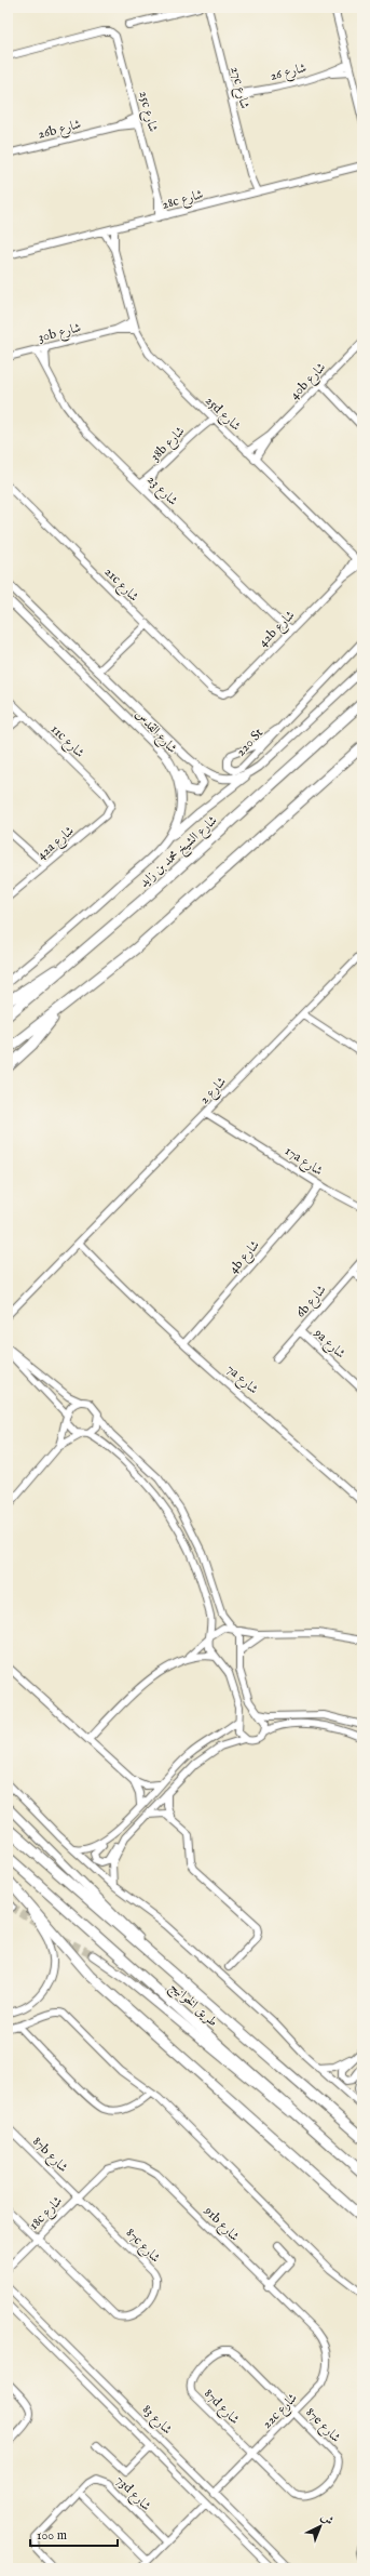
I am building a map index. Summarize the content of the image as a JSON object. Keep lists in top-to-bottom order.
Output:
{
  "streets": {
    "highway": ["شارع الشيخ محمد بن زايد", "طريق الخوانيج"],
    "main road": ["شارع القدس"],
    "street": [
      "شارع 26",
      "27c شارع",
      "25c شارع",
      "26b شارع",
      "28c شارع",
      "30b شارع",
      "40b شارع",
      "25d شارع",
      "38b شارع",
      "شارع 23",
      "21c شارع",
      "42b شارع",
      "11c شارع",
      "220 St",
      "42a شارع",
      "شارع 2",
      "17a شارع",
      "4b شارع",
      "6b شارع",
      "9a شارع",
      "7a شارع",
      "87b شارع",
      "18c شارع",
      "91b شارع",
      "87c شارع",
      "87d شارع",
      "22c شارع",
      "شارع 83",
      "87e شارع",
      "73d شارع"
    ]
  },
  "crossings": [
    ["شارع 26", "27c شارع"],
    ["27c شارع", "28c شارع"],
    ["25c شارع", "26b شارع"],
    ["25c شارع", "28c شارع"],
    ["28c شارع", "25d شارع"],
    ["30b شارع", "25d شارع"],
    ["30b شارع", "شارع 23"],
    ["40b شارع", "25d شارع"],
    ["25d شارع", "38b شارع"],
    ["25d شارع", "42b شارع"],
    ["38b شارع", "شارع 23"],
    ["شارع 23", "42b شارع"],
    ["21c شارع", "42b شارع"],
    ["11c شارع", "42a شارع"],
    ["شارع 2", "17a شارع"],
    ["شارع 2", "7a شارع"],
    ["17a شارع", "4b شارع"],
    ["4b شارع", "7a شارع"],
    ["6b شارع", "9a شارع"],
    ["87b شارع", "18c شارع"],
    ["87b شارع", "87c شارع"],
    ["18c شارع", "91b شارع"],
    ["18c شارع", "87c شارع"],
    ["91b شارع", "22c شارع"],
    ["87d شارع", "22c شارع"],
    ["87d شارع", "87e شارع"],
    ["22c شارع", "شارع 83"],
    ["22c شارع", "87e شارع"]
  ],
  "scale_bar": "100 m",
  "north": "top right"
}
